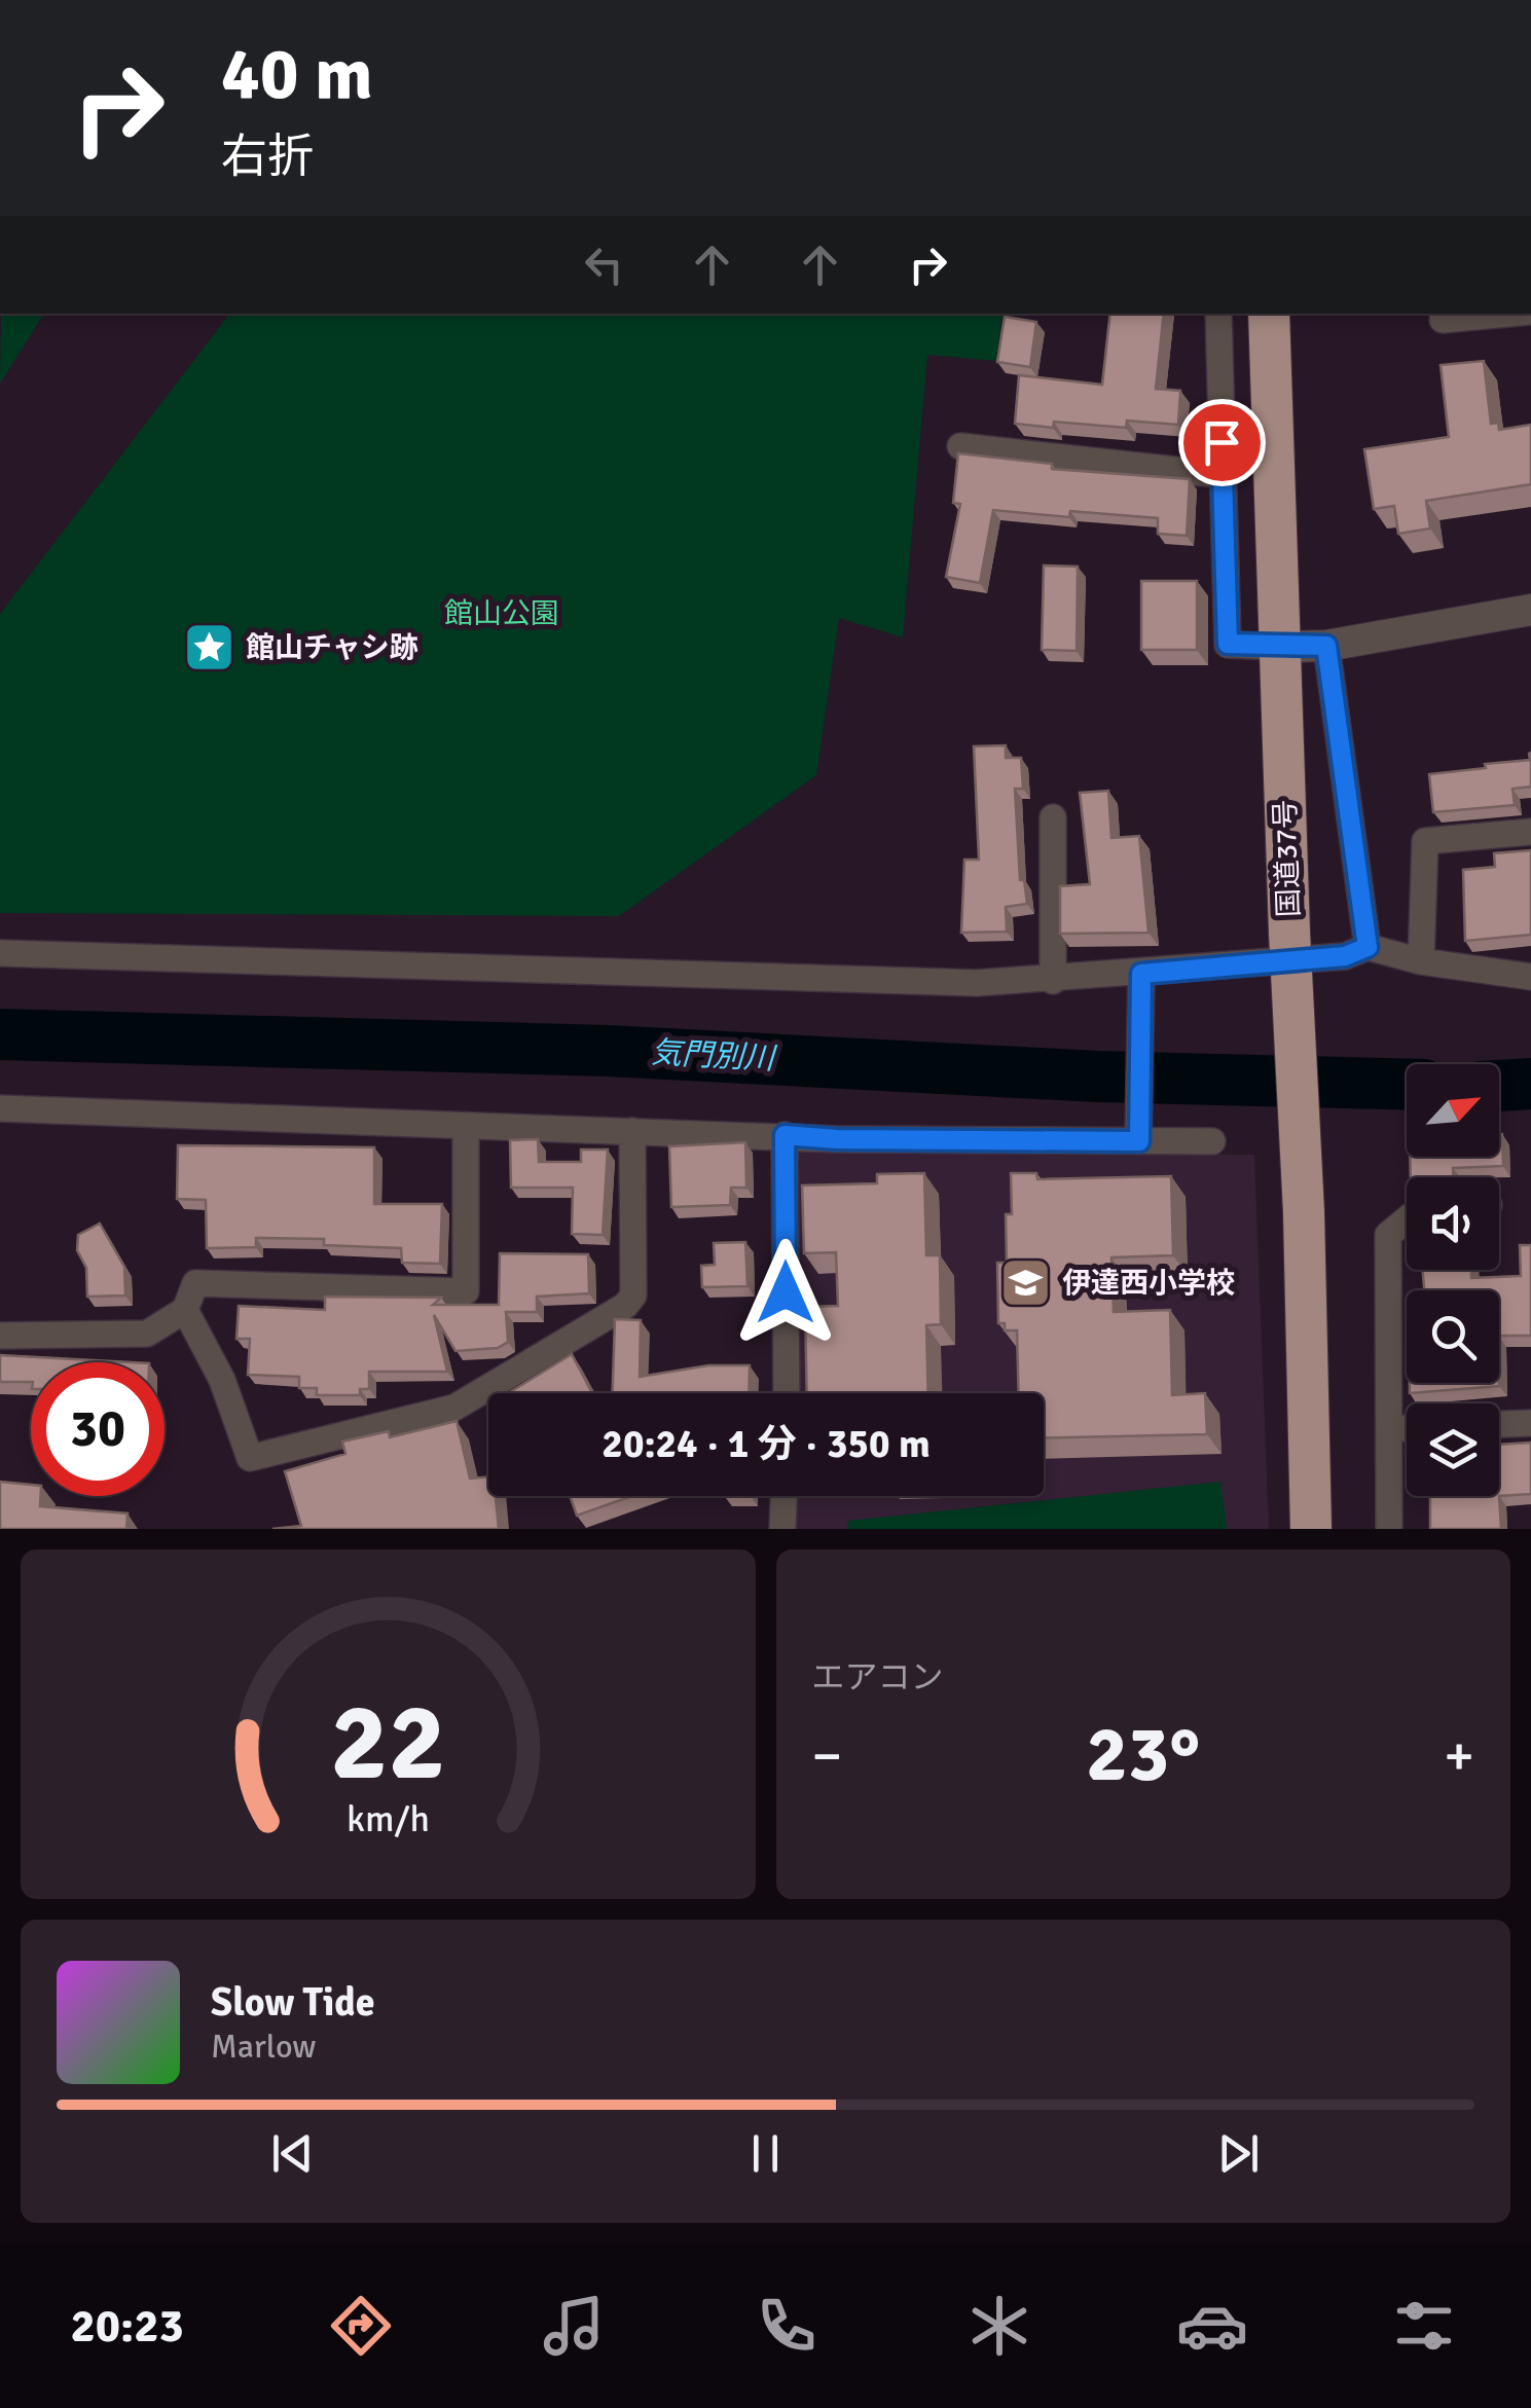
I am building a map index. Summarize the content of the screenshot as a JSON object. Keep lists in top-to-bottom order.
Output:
{
  "streets": {
    "highway": ["国道37号"]
  },
  "water": ["気門別川"],
  "parks": ["館山公園"],
  "places": {
    "place": ["館山チャシ跡"],
    "school or university": ["伊達西小学校"]
  },
  "north": "top right",
  "page": {
    "turn": ["40 m", "右折"],
    "limit": "30",
    "trip": "20:24 · 1 分 · 350 m",
    "tile": "エアコン",
    "heat": ["−", "23°", "+"],
    "song": ["Slow Tide", "Marlow"],
    "tabs": "20:23",
    "gauge": ["22", "km/h"]
  }
}
